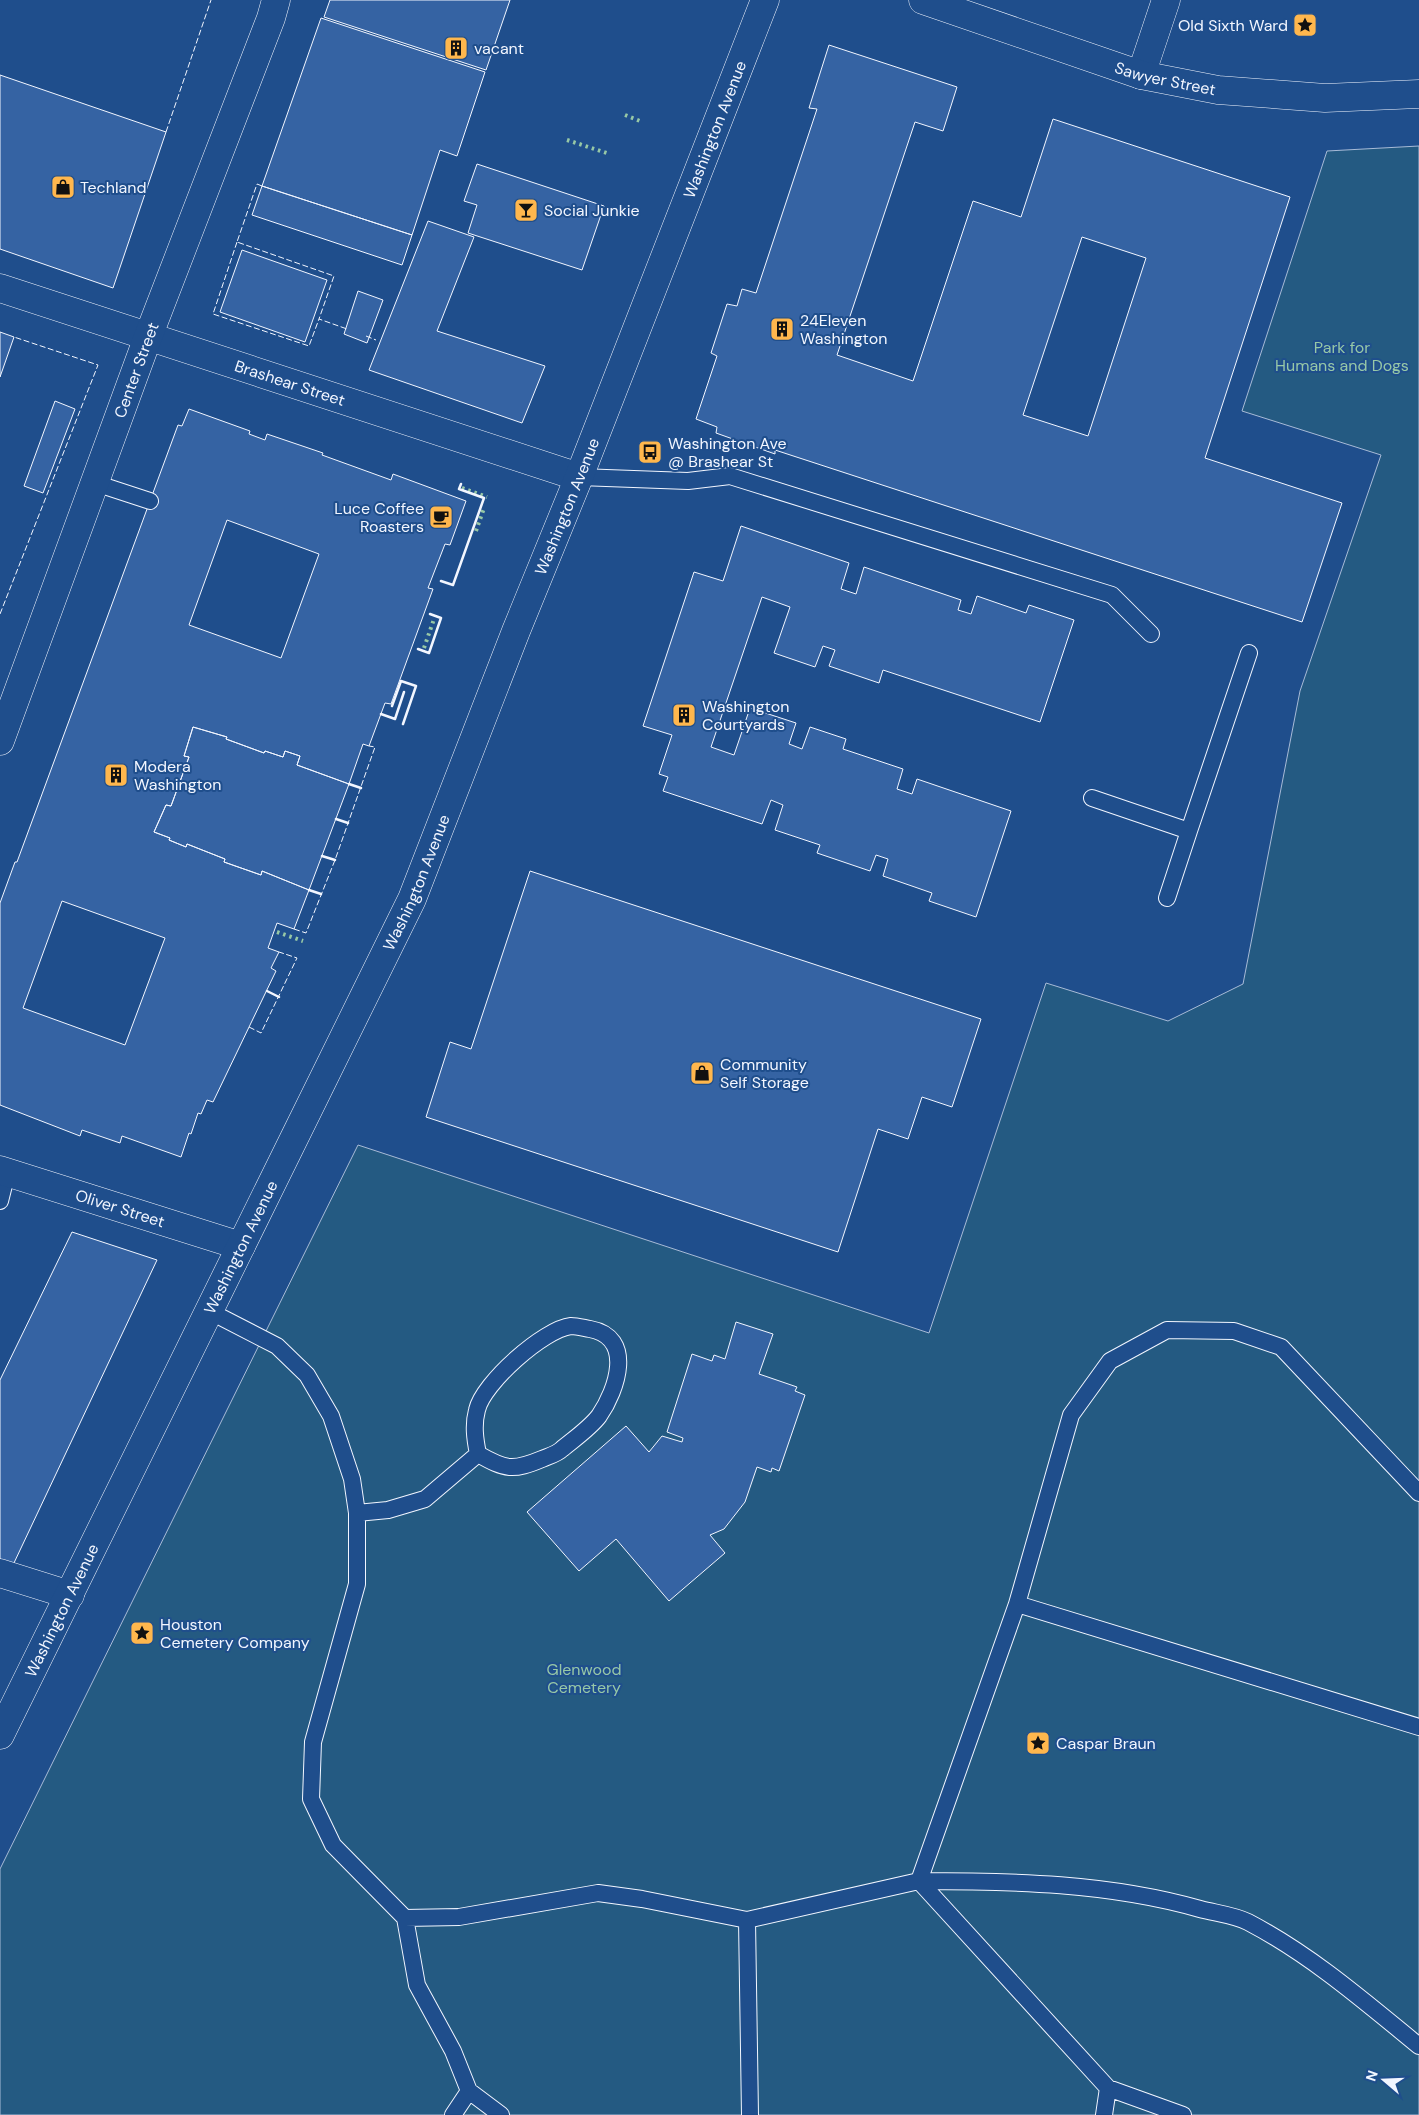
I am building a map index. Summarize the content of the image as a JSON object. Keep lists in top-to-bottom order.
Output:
{
  "streets": {
    "street": [
      "Sawyer Street",
      "Washington Avenue",
      "Center Street",
      "Brashear Street",
      "Oliver Street"
    ]
  },
  "crossings": [
    ["Washington Avenue", "Brashear Street"],
    ["Washington Avenue", "Oliver Street"],
    ["Center Street", "Brashear Street"]
  ],
  "parks": ["Park for Humans and Dogs", "Glenwood Cemetery"],
  "places": {
    "place": ["Old Sixth Ward", "Houston Cemetery Company", "Caspar Braun"],
    "building": [
      "vacant",
      "24Eleven Washington",
      "Washington Courtyards",
      "Modera Washington"
    ],
    "shop": ["Techland", "Community Self Storage"],
    "bar": ["Social Junkie"],
    "bus stop": ["Washington Ave @ Brashear St"],
    "cafe": ["Luce Coffee Roasters"]
  },
  "north": "left"
}
